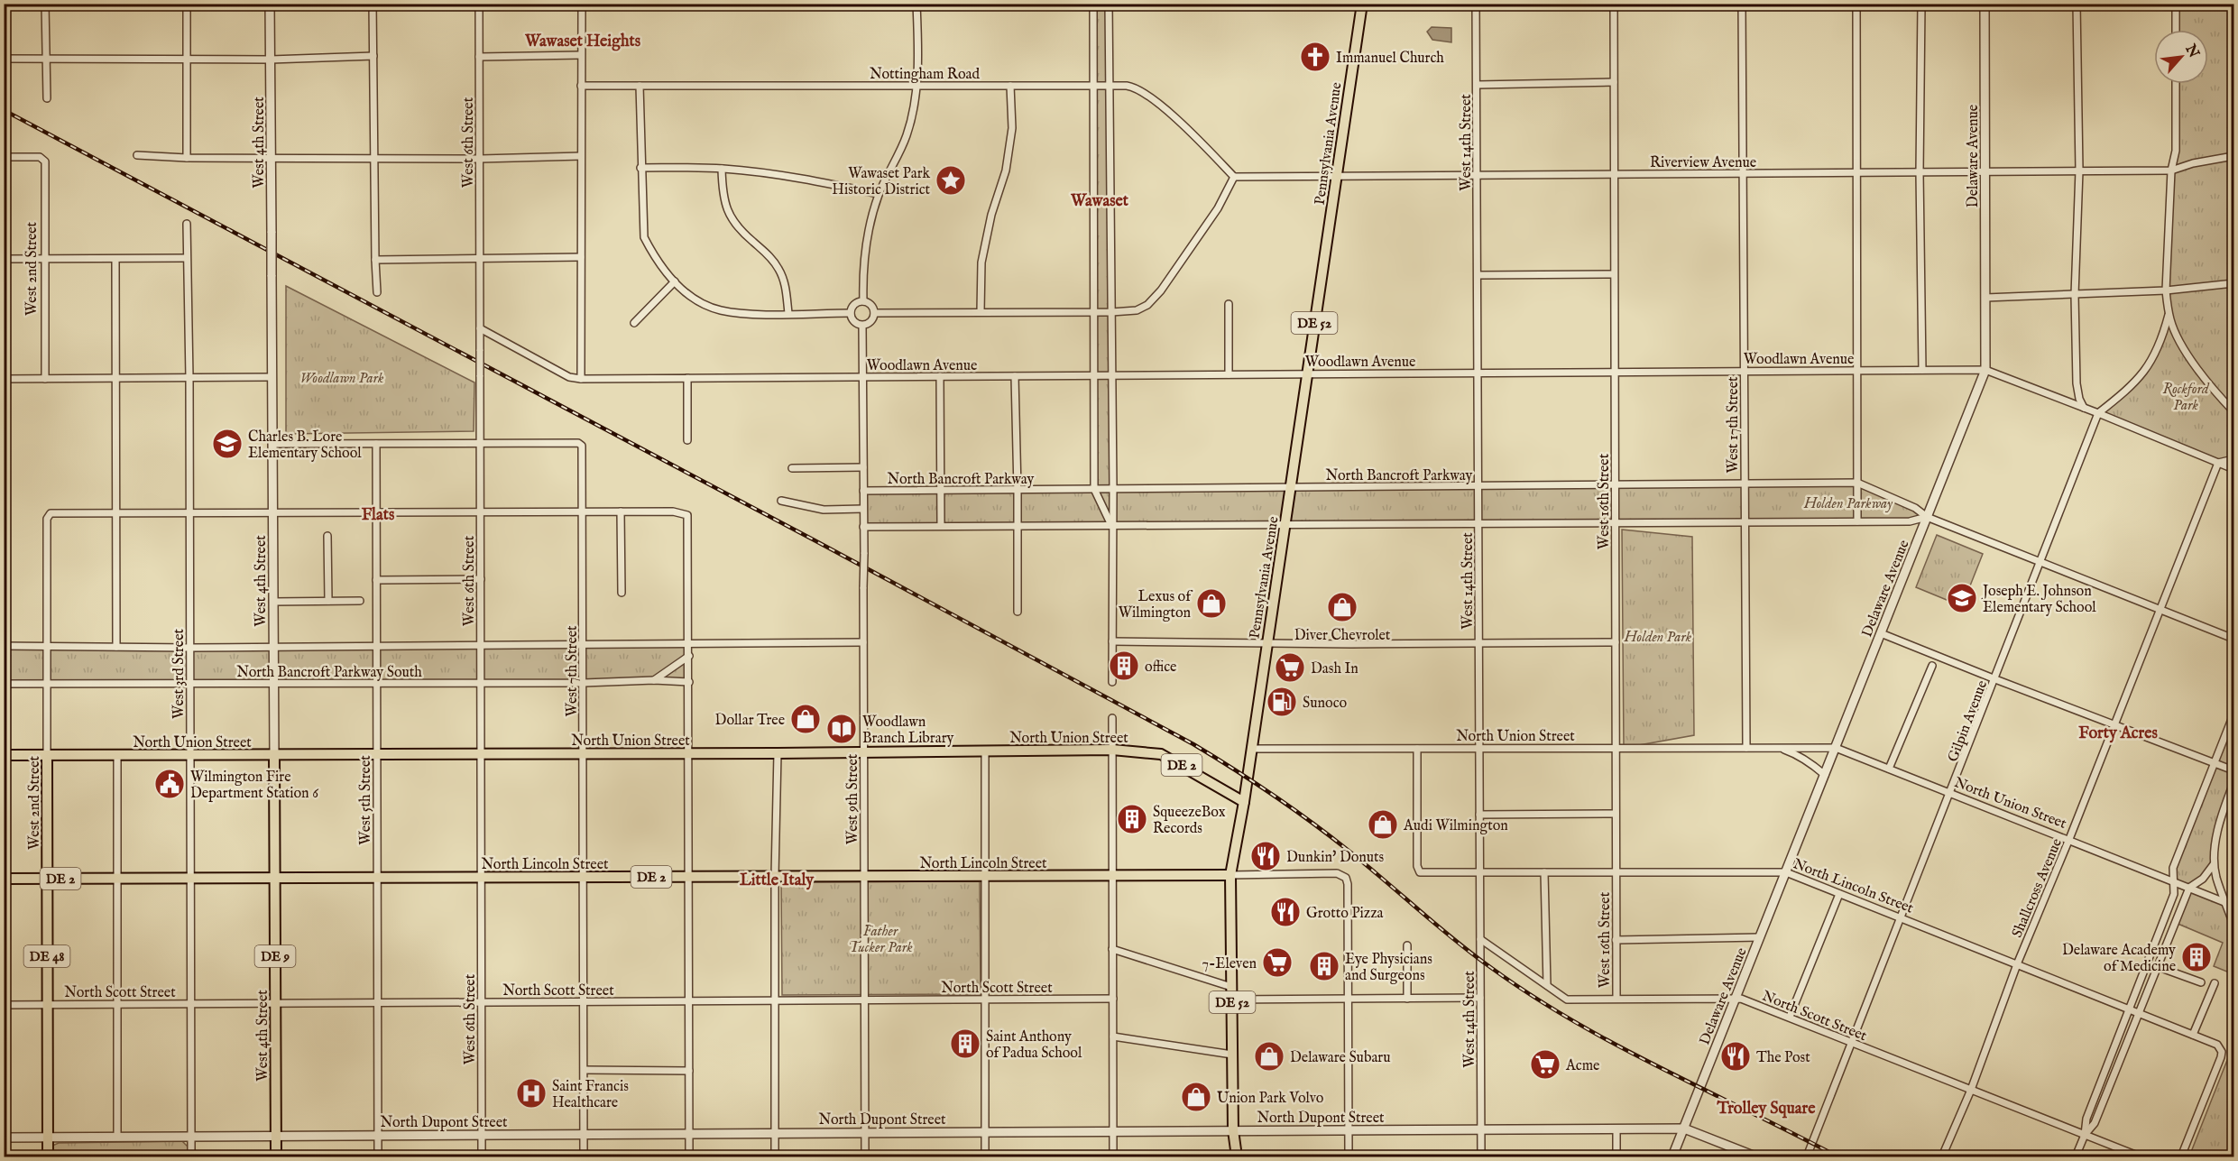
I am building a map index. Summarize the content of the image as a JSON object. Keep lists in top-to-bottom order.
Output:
{
  "streets": {
    "main road": [
      "West 4th Street",
      "Pennsylvania Avenue",
      "West 2nd Street",
      "DE 52",
      "North Union Street",
      "DE 2",
      "North Lincoln Street",
      "DE 48",
      "DE 9"
    ],
    "street": [
      "Nottingham Road",
      "West 6th Street",
      "West 14th Street",
      "Delaware Avenue",
      "Riverview Avenue",
      "Woodlawn Avenue",
      "West 17th Street",
      "North Bancroft Parkway",
      "West 16th Street",
      "North Bancroft Parkway South",
      "West 7th Street",
      "West 3rd Street",
      "Gilpin Avenue",
      "West 9th Street",
      "West 5th Street",
      "Shallcross Avenue",
      "North Scott Street",
      "North Dupont Street"
    ]
  },
  "crossings": [
    ["Nottingham Road", "Riverview Avenue"],
    ["West 4th Street", "North Bancroft Parkway South"],
    ["West 4th Street", "North Union Street"],
    ["West 4th Street", "North Lincoln Street"],
    ["West 4th Street", "North Scott Street"],
    ["West 4th Street", "North Dupont Street"],
    ["West 6th Street", "Woodlawn Avenue"],
    ["West 6th Street", "North Bancroft Parkway South"],
    ["West 6th Street", "West 7th Street"],
    ["West 6th Street", "North Union Street"],
    ["West 6th Street", "North Lincoln Street"],
    ["West 6th Street", "North Scott Street"],
    ["West 6th Street", "North Dupont Street"],
    ["West 14th Street", "Riverview Avenue"],
    ["West 14th Street", "Woodlawn Avenue"],
    ["West 14th Street", "North Bancroft Parkway"],
    ["West 14th Street", "North Union Street"],
    ["West 14th Street", "North Lincoln Street"],
    ["West 14th Street", "North Scott Street"],
    ["West 14th Street", "North Dupont Street"],
    ["Pennsylvania Avenue", "Riverview Avenue"],
    ["Pennsylvania Avenue", "Woodlawn Avenue"],
    ["Pennsylvania Avenue", "North Bancroft Parkway"],
    ["Pennsylvania Avenue", "North Union Street"],
    ["Pennsylvania Avenue", "North Lincoln Street"],
    ["Pennsylvania Avenue", "North Dupont Street"],
    ["Delaware Avenue", "Riverview Avenue"],
    ["Delaware Avenue", "Woodlawn Avenue"],
    ["Delaware Avenue", "North Bancroft Parkway"],
    ["Delaware Avenue", "North Union Street"],
    ["Delaware Avenue", "North Lincoln Street"],
    ["Delaware Avenue", "North Scott Street"],
    ["Delaware Avenue", "North Dupont Street"],
    ["Riverview Avenue", "West 17th Street"],
    ["Riverview Avenue", "West 16th Street"],
    ["West 2nd Street", "North Bancroft Parkway South"],
    ["West 2nd Street", "North Union Street"],
    ["West 2nd Street", "North Lincoln Street"],
    ["West 2nd Street", "North Scott Street"],
    ["West 2nd Street", "North Dupont Street"],
    ["Woodlawn Avenue", "West 17th Street"],
    ["Woodlawn Avenue", "West 16th Street"],
    ["Woodlawn Avenue", "Gilpin Avenue"],
    ["Woodlawn Avenue", "West 9th Street"],
    ["Woodlawn Avenue", "Shallcross Avenue"],
    ["West 17th Street", "North Bancroft Parkway"],
    ["West 17th Street", "North Union Street"],
    ["North Bancroft Parkway", "West 16th Street"],
    ["North Bancroft Parkway", "Gilpin Avenue"],
    ["North Bancroft Parkway", "West 9th Street"],
    ["North Bancroft Parkway", "Shallcross Avenue"],
    ["West 16th Street", "North Union Street"],
    ["West 16th Street", "North Lincoln Street"],
    ["West 16th Street", "North Scott Street"],
    ["North Bancroft Parkway South", "West 7th Street"],
    ["North Bancroft Parkway South", "West 3rd Street"],
    ["North Bancroft Parkway South", "West 9th Street"],
    ["North Bancroft Parkway South", "West 5th Street"],
    ["West 7th Street", "North Union Street"],
    ["West 7th Street", "North Lincoln Street"],
    ["West 7th Street", "North Scott Street"],
    ["West 7th Street", "North Dupont Street"],
    ["West 3rd Street", "North Union Street"],
    ["West 3rd Street", "North Lincoln Street"],
    ["West 3rd Street", "North Scott Street"],
    ["West 3rd Street", "North Dupont Street"],
    ["Gilpin Avenue", "North Union Street"],
    ["Gilpin Avenue", "North Lincoln Street"],
    ["Gilpin Avenue", "North Scott Street"],
    ["North Union Street", "West 9th Street"],
    ["North Union Street", "West 5th Street"],
    ["North Union Street", "North Lincoln Street"],
    ["North Union Street", "Shallcross Avenue"],
    ["West 9th Street", "North Lincoln Street"],
    ["West 9th Street", "North Scott Street"],
    ["West 9th Street", "North Dupont Street"],
    ["West 5th Street", "North Lincoln Street"],
    ["West 5th Street", "North Scott Street"],
    ["West 5th Street", "North Dupont Street"],
    ["North Lincoln Street", "Shallcross Avenue"],
    ["Shallcross Avenue", "North Scott Street"]
  ],
  "districts": [
    "Wawaset Heights",
    "Wawaset",
    "Flats",
    "Forty Acres",
    "Little Italy",
    "Trolley Square"
  ],
  "parks": [
    "Woodlawn Park",
    "Rockford Park",
    "Holden Parkway",
    "Holden Park",
    "Father Tucker Park"
  ],
  "places": {
    "church": ["Immanuel Church"],
    "place": ["Wawaset Park Historic District"],
    "school or university": ["Charles B. Lore Elementary School", "Joseph E. Johnson Elementary School"],
    "shop": [
      "Lexus of Wilmington",
      "Diver Chevrolet",
      "Dollar Tree",
      "Audi Wilmington",
      "Delaware Subaru",
      "Union Park Volvo"
    ],
    "building": [
      "office",
      "SqueezeBox Records",
      "Delaware Academy of Medicine",
      "Eye Physicians and Surgeons",
      "Saint Anthony of Padua School"
    ],
    "supermarket": ["Dash In", "7-Eleven", "Acme"],
    "fuel station": ["Sunoco"],
    "library": ["Woodlawn Branch Library"],
    "public building": ["Wilmington Fire Department Station 6"],
    "restaurant": ["Dunkin' Donuts", "Grotto Pizza", "The Post"],
    "hospital": ["Saint Francis Healthcare"]
  },
  "north": "top right"
}
